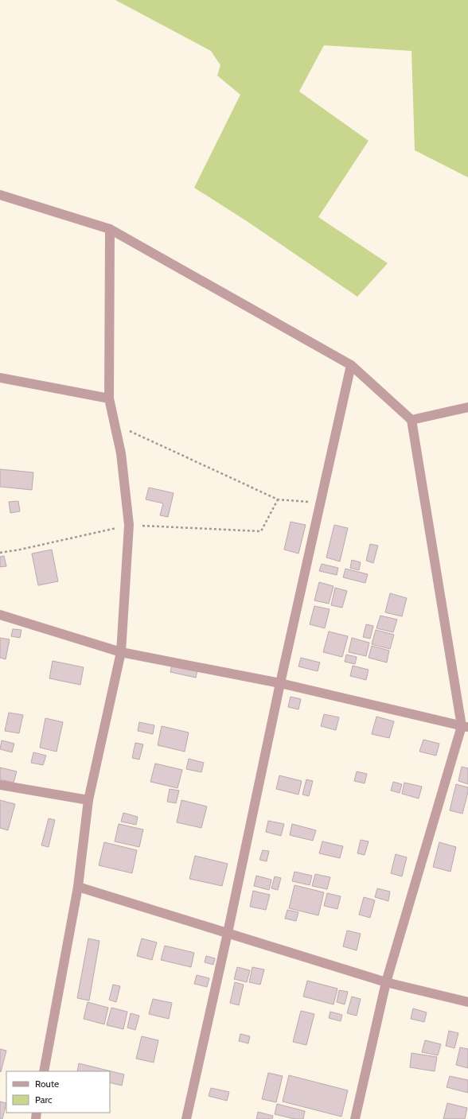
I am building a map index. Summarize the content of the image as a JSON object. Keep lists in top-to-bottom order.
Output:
{
  "legend": ["Route", "Parc"]
}
